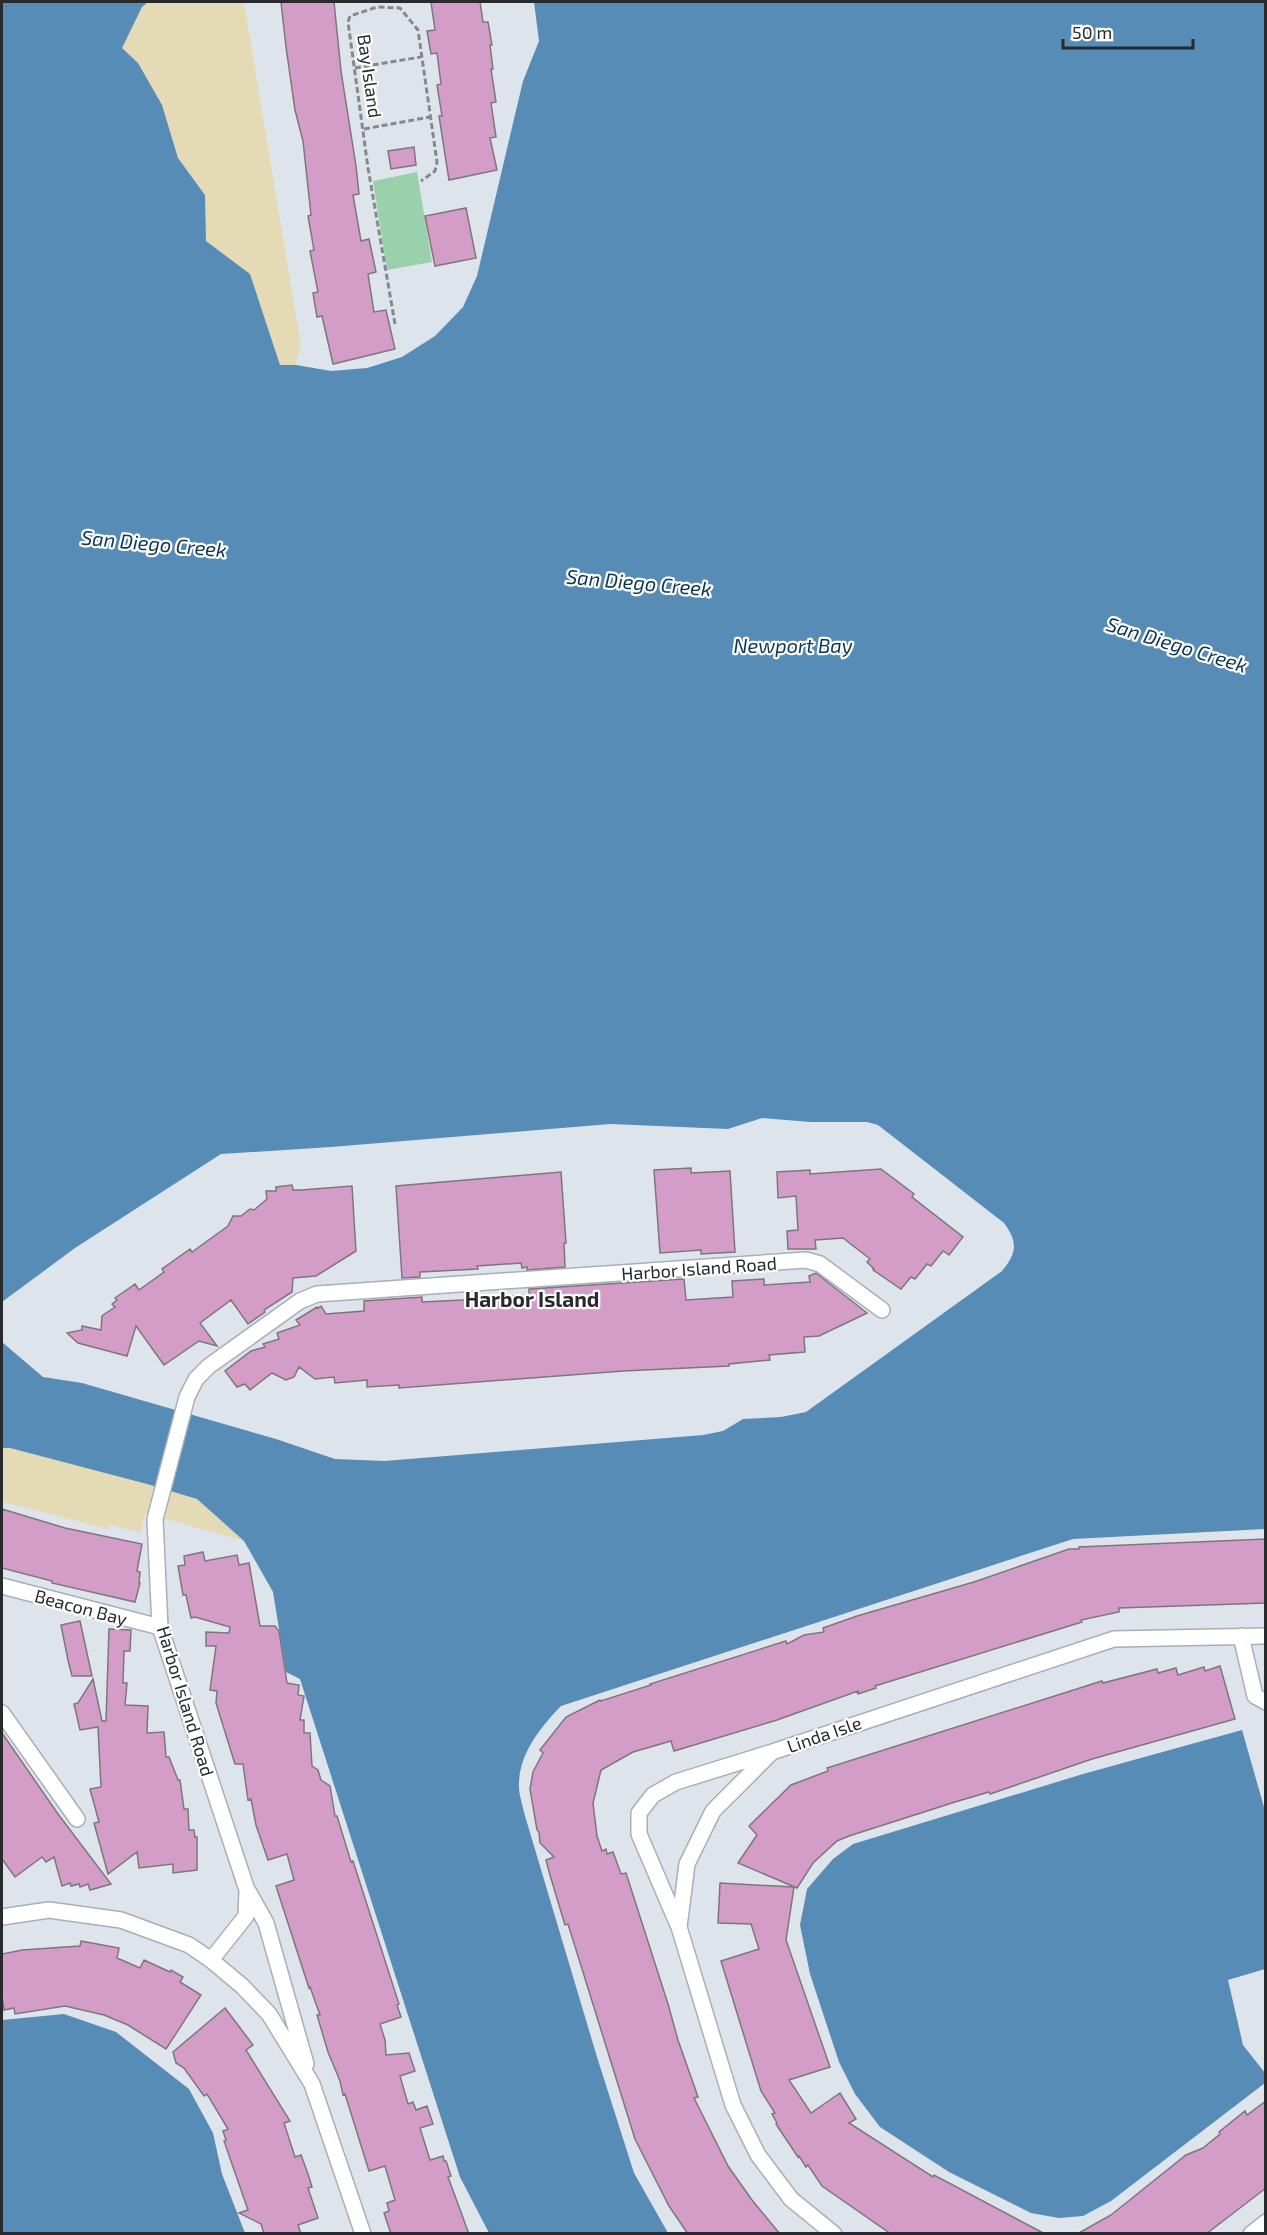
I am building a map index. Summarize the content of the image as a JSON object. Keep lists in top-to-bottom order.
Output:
{
  "streets": {
    "street": ["Harbor Island Road", "Beacon Bay", "Linda Isle"],
    "path": ["Bay Island"]
  },
  "crossings": [
    ["Harbor Island Road", "Beacon Bay"]
  ],
  "districts": ["Harbor Island"],
  "water": ["San Diego Creek", "Newport Bay"],
  "scale_bar": "50 m"
}
